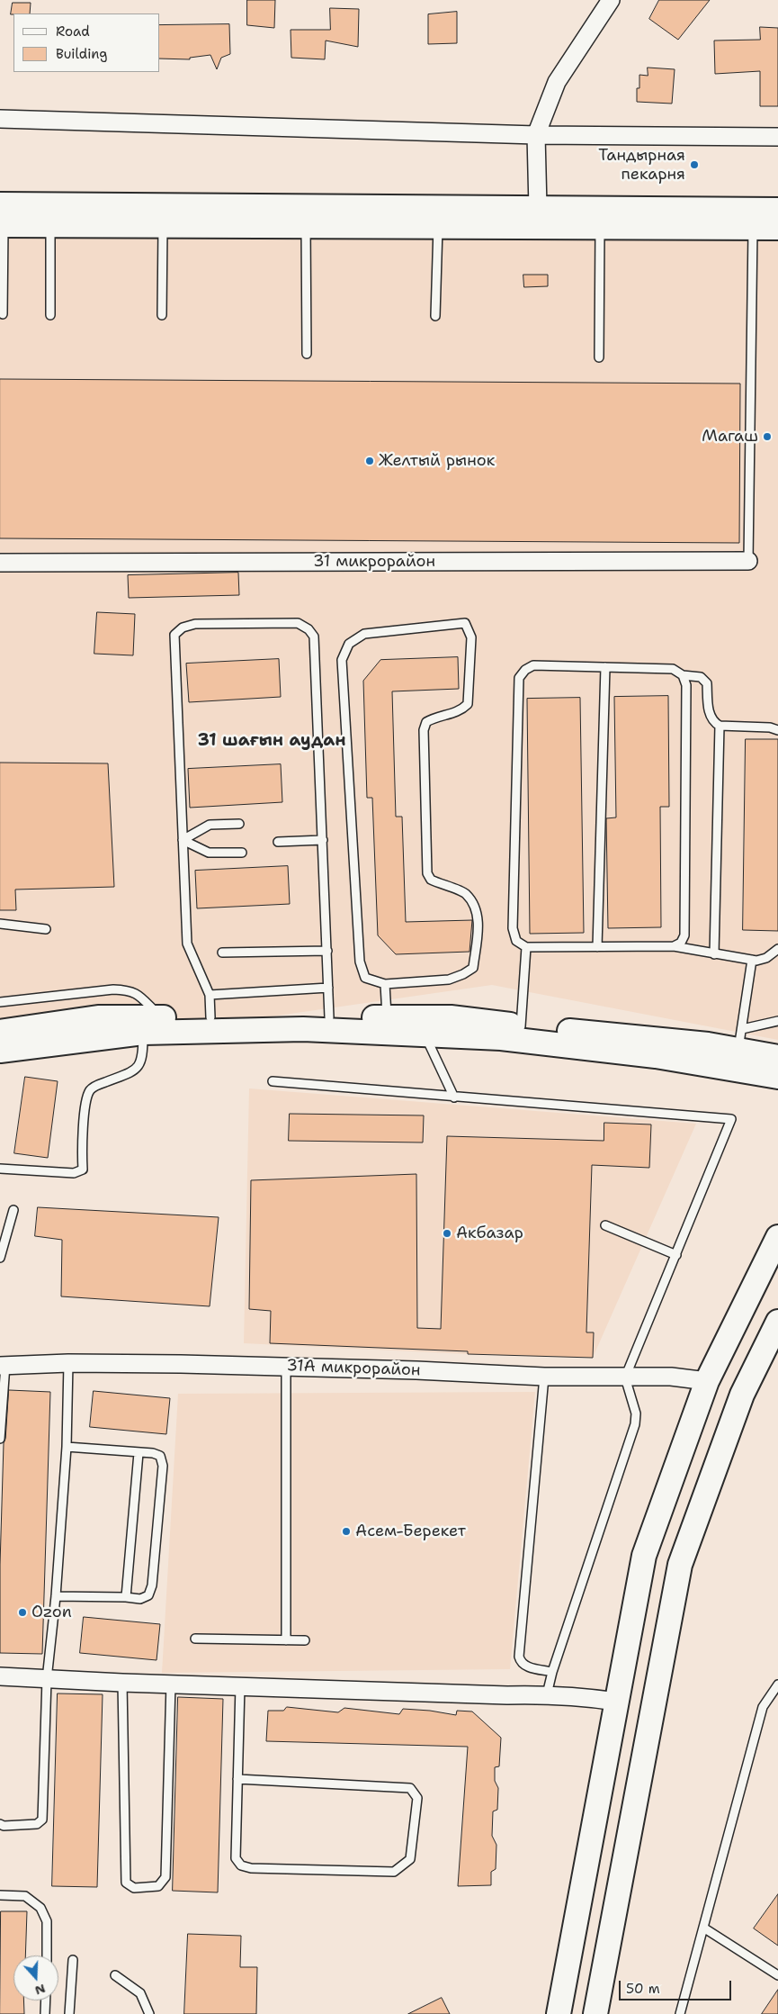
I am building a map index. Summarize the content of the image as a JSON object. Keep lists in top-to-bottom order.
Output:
{
  "streets": {
    "street": ["31 микрорайон", "31А микрорайон"]
  },
  "districts": ["31 шағын аудан"],
  "places": [
    "Тандырная пекарня",
    "Магаш",
    "Желтый рынок",
    "Акбазар",
    "Асем-Берекет",
    "Ozon"
  ],
  "legend": ["Road", "Building"],
  "scale_bar": "50 m",
  "north": "bottom"
}
